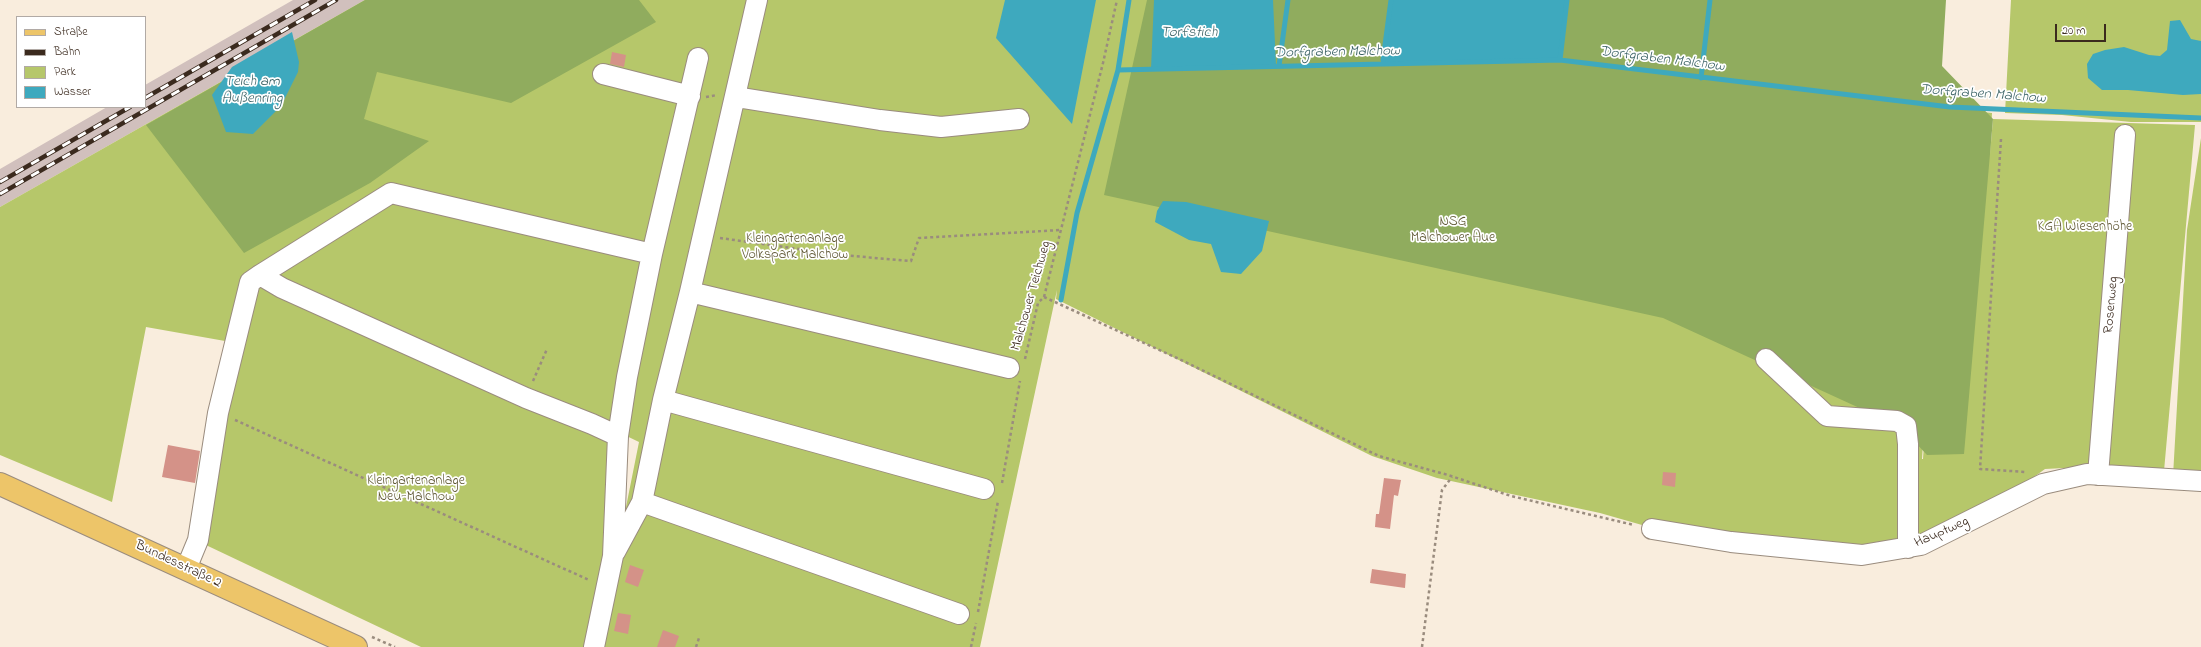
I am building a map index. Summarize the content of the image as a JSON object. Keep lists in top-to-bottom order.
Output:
{
  "streets": {
    "main road": ["Bundesstraße 2"],
    "lane": ["Rosenweg", "Hauptweg"],
    "path": ["Malchower Teichweg"]
  },
  "crossings": [
    ["Rosenweg", "Hauptweg"]
  ],
  "water": ["Torfstich", "Dorfgraben Malchow", "Teich am Außenring"],
  "parks": [
    "NSG Malchower Aue",
    "KGA Wiesenhöhe",
    "Kleingartenanlage Volkspark Malchow",
    "Kleingartenanlage Neu-Malchow"
  ],
  "legend": [
    "Straße",
    "Bahn",
    "Park",
    "Wasser"
  ],
  "scale_bar": "20 m"
}
